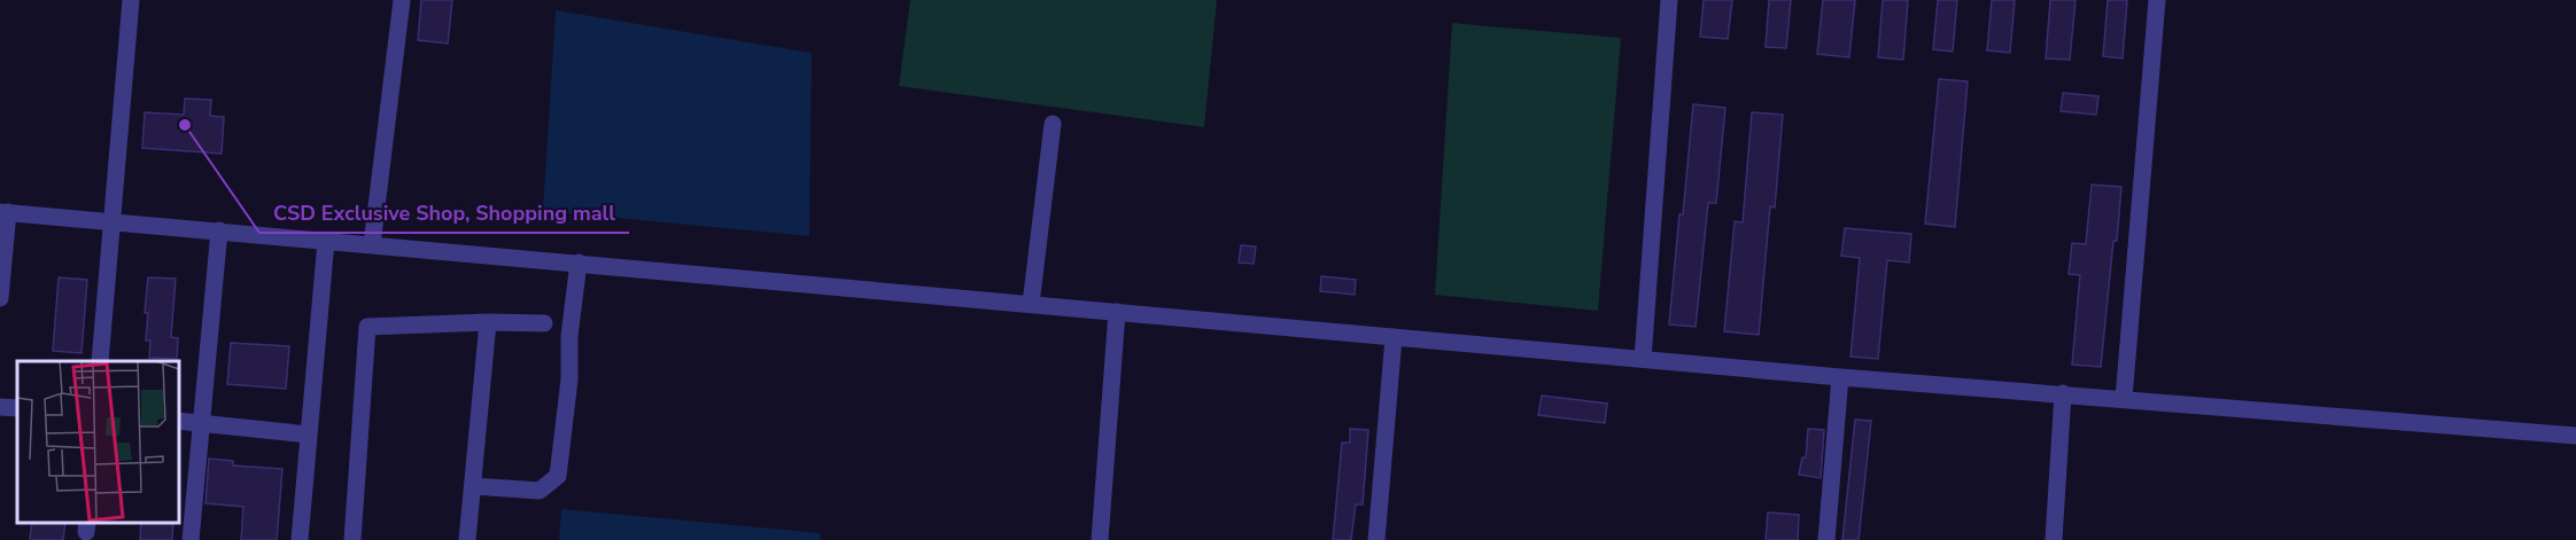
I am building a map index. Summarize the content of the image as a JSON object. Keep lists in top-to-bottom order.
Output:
{
  "places": ["CSD Exclusive Shop, Shopping mall"]
}
